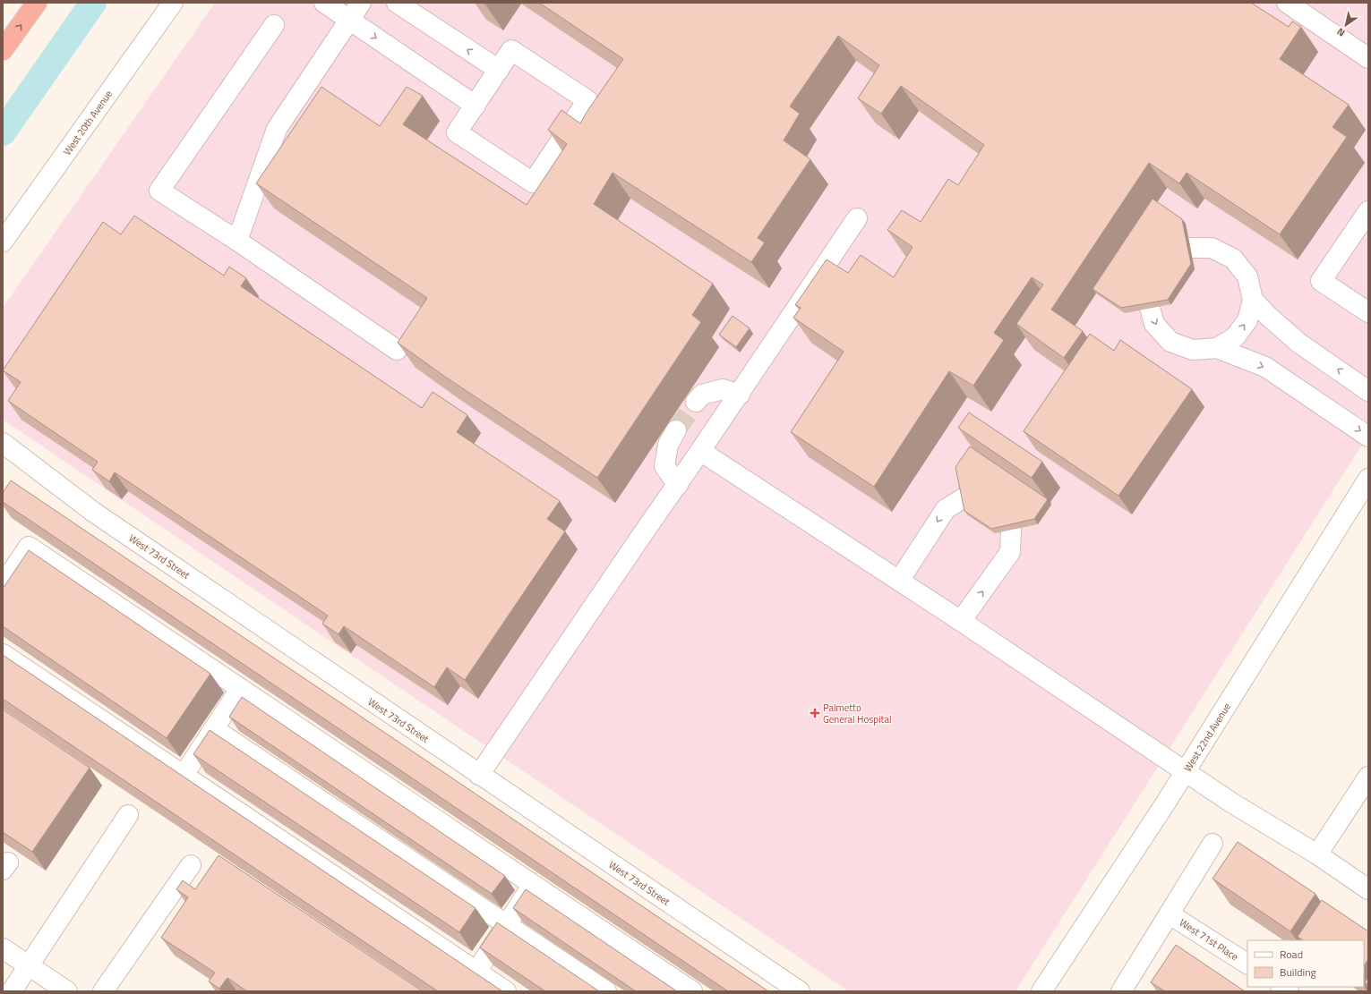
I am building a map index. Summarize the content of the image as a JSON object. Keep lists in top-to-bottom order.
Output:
{
  "streets": {
    "street": [
      "West 20th Avenue",
      "West 73rd Street",
      "West 22nd Avenue",
      "West 71st Place"
    ]
  },
  "places": {
    "health": ["Palmetto General Hospital"]
  },
  "legend": ["Road", "Building"],
  "north": "bottom left"
}
